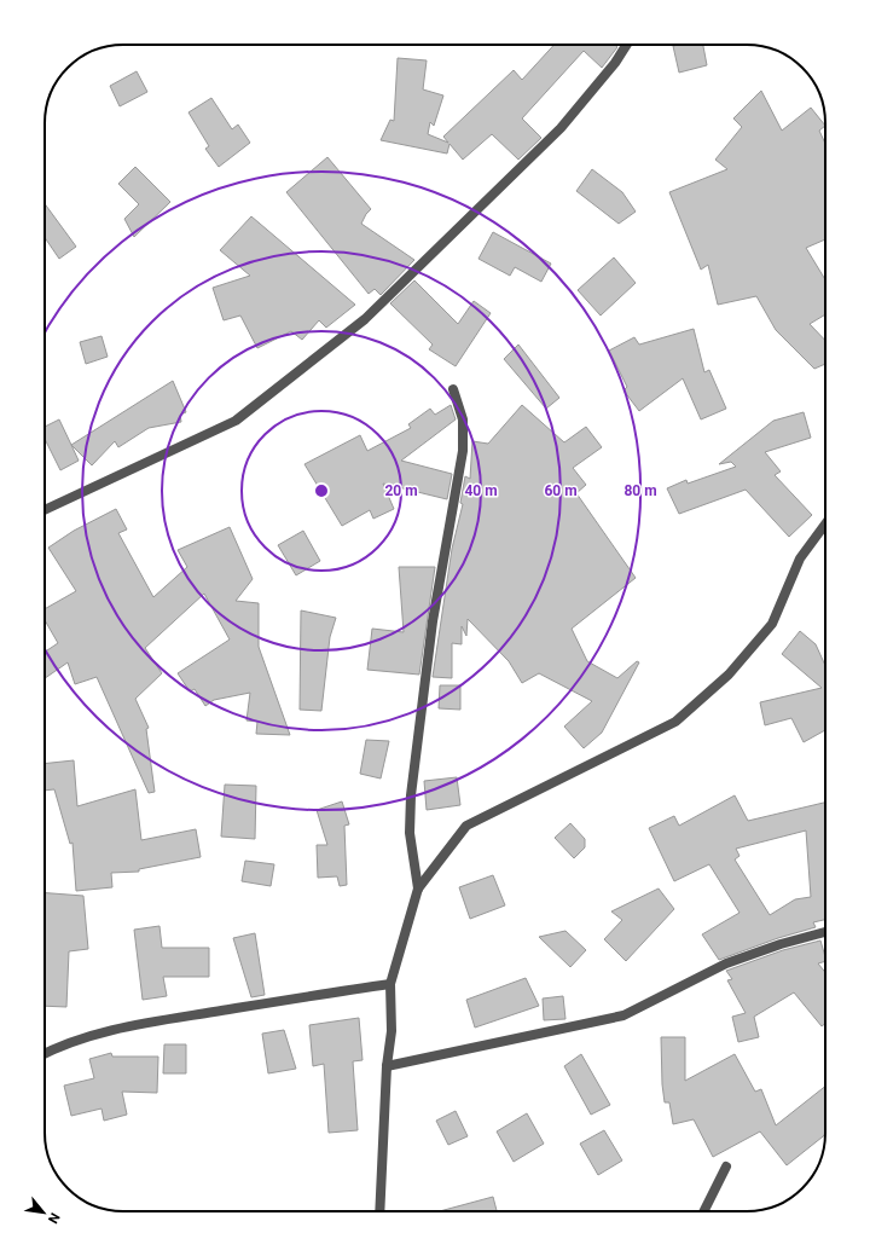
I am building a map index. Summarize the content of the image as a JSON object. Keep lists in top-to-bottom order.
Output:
{
  "north": "bottom right",
  "rings": [
    "20 m",
    "40 m",
    "60 m",
    "80 m"
  ]
}
